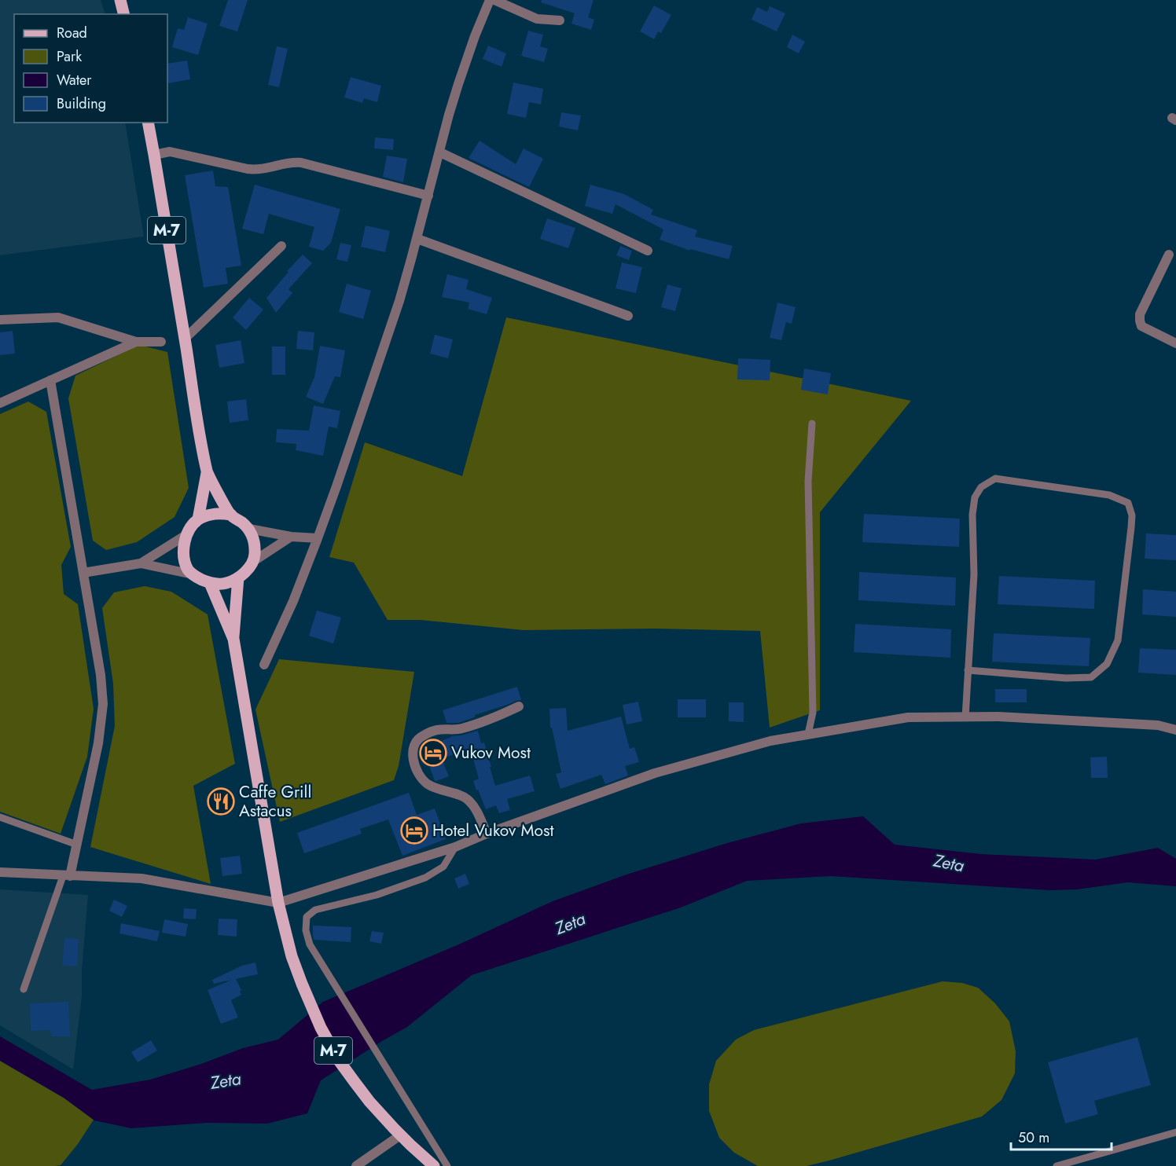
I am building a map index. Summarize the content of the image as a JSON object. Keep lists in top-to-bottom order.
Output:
{
  "streets": {
    "main road": ["M-7"]
  },
  "water": ["Zeta"],
  "places": {
    "hotel": ["Vukov Most", "Hotel Vukov Most"],
    "restaurant": ["Caffe Grill Astacus"]
  },
  "legend": [
    "Road",
    "Park",
    "Water",
    "Building"
  ],
  "scale_bar": "50 m"
}
